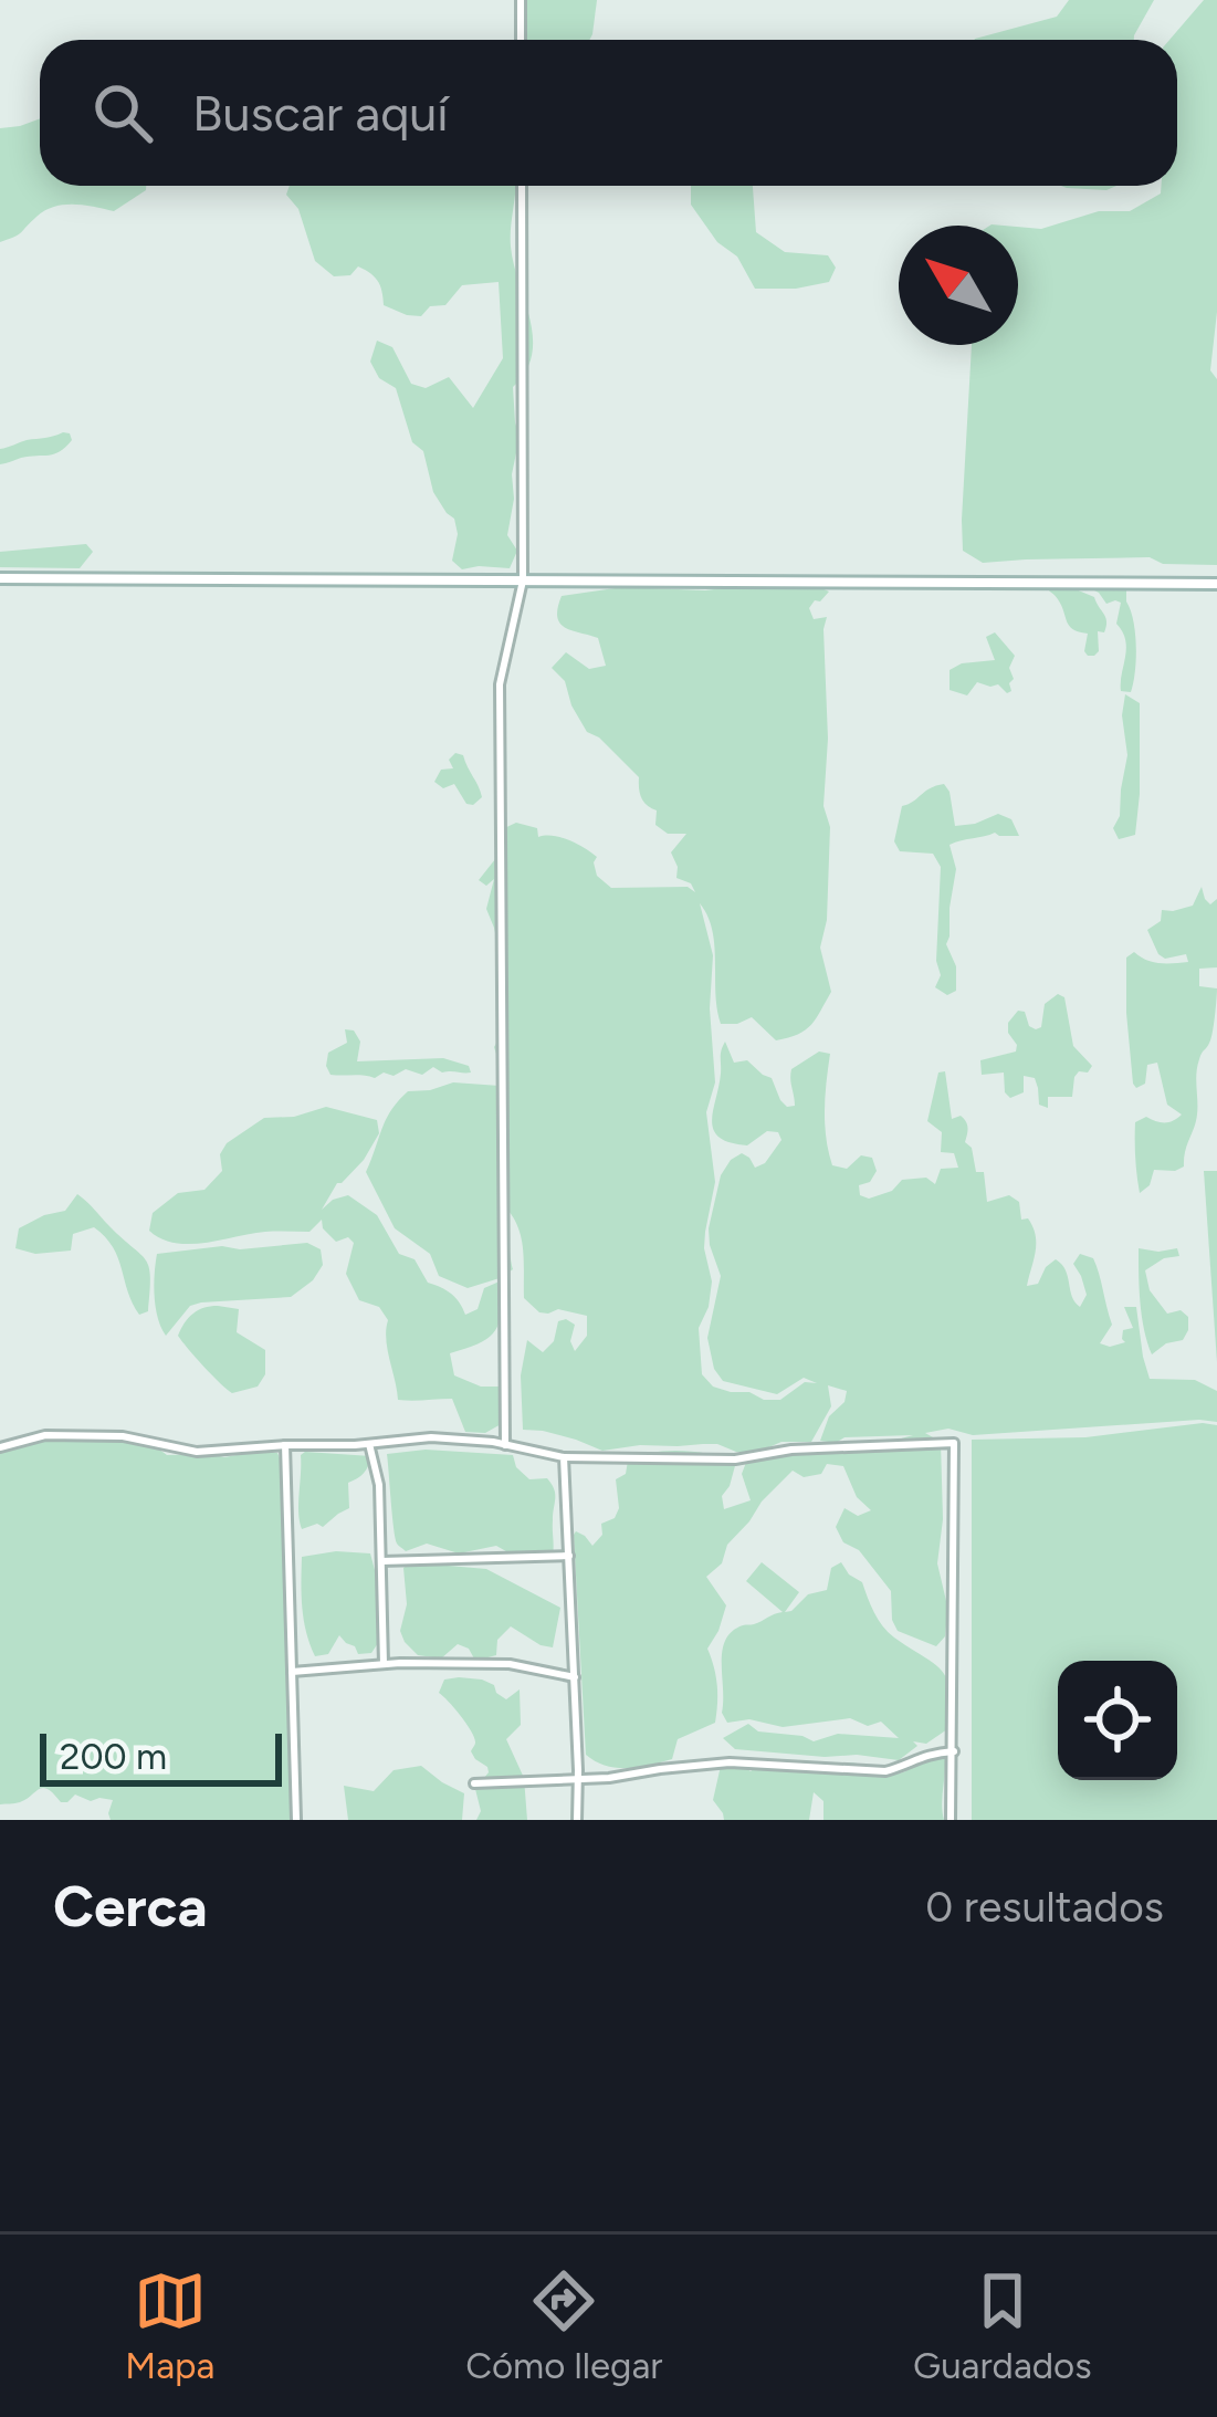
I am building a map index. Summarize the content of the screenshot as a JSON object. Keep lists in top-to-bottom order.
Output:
{
  "scale_bar": "200 m",
  "north": "top left",
  "page": {
    "search": "Buscar aquí",
    "scale": "200 m",
    "heading": ["Cerca", "0 resultados"],
    "nav": ["Mapa", "Cómo llegar", "Guardados"]
  }
}
